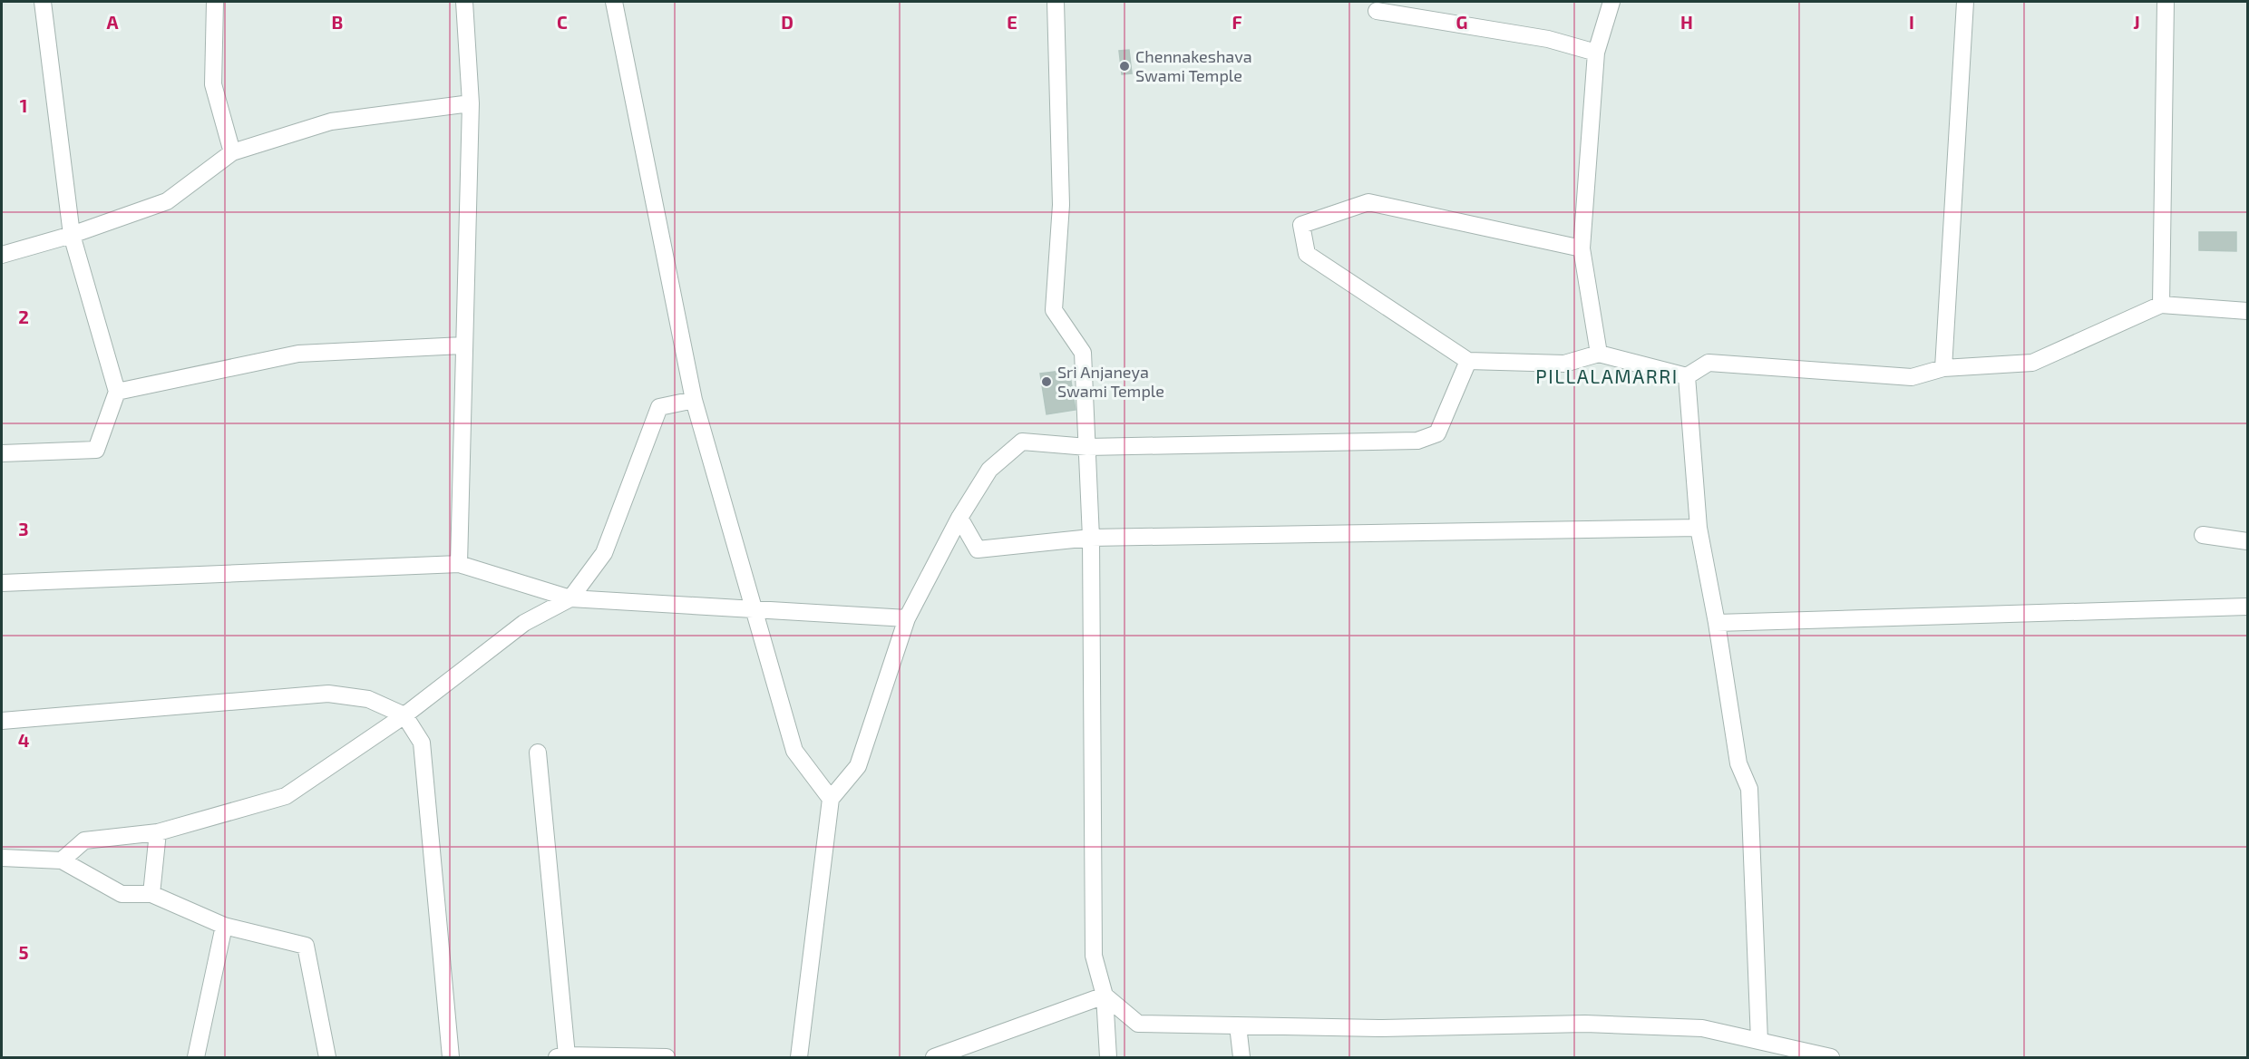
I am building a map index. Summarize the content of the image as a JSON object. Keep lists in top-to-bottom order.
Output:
{
  "districts": ["PILLALAMARRI"],
  "places": ["Chennakeshava Swami Temple", "Sri Anjaneya Swami Temple"],
  "grid": {
    "columns": [
      "A",
      "B",
      "C",
      "D",
      "E",
      "F",
      "G",
      "H",
      "I",
      "J"
    ],
    "rows": [
      "1",
      "2",
      "3",
      "4",
      "5"
    ]
  }
}
